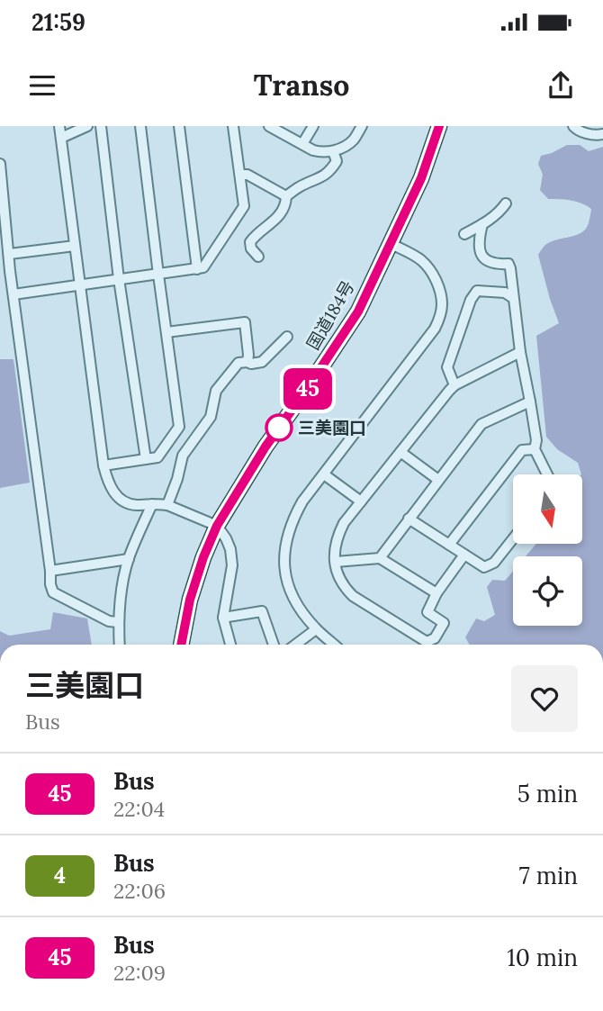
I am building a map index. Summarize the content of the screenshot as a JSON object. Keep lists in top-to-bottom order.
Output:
{
  "streets": {
    "highway": ["国道184号"]
  },
  "places": ["三美園口"],
  "lines": ["bus line 45"],
  "north": "bottom",
  "page": {
    "status": "21:59",
    "header": "Transo",
    "on_map": "45",
    "heading": ["三美園口", "Bus"],
    "list": [
      {
        "mark": "45",
        "name": "Bus",
        "note": "22:04",
        "value": "5 min"
      },
      {
        "mark": "4",
        "name": "Bus",
        "note": "22:06",
        "value": "7 min"
      },
      {
        "mark": "45",
        "name": "Bus",
        "note": "22:09",
        "value": "10 min"
      }
    ]
  }
}
